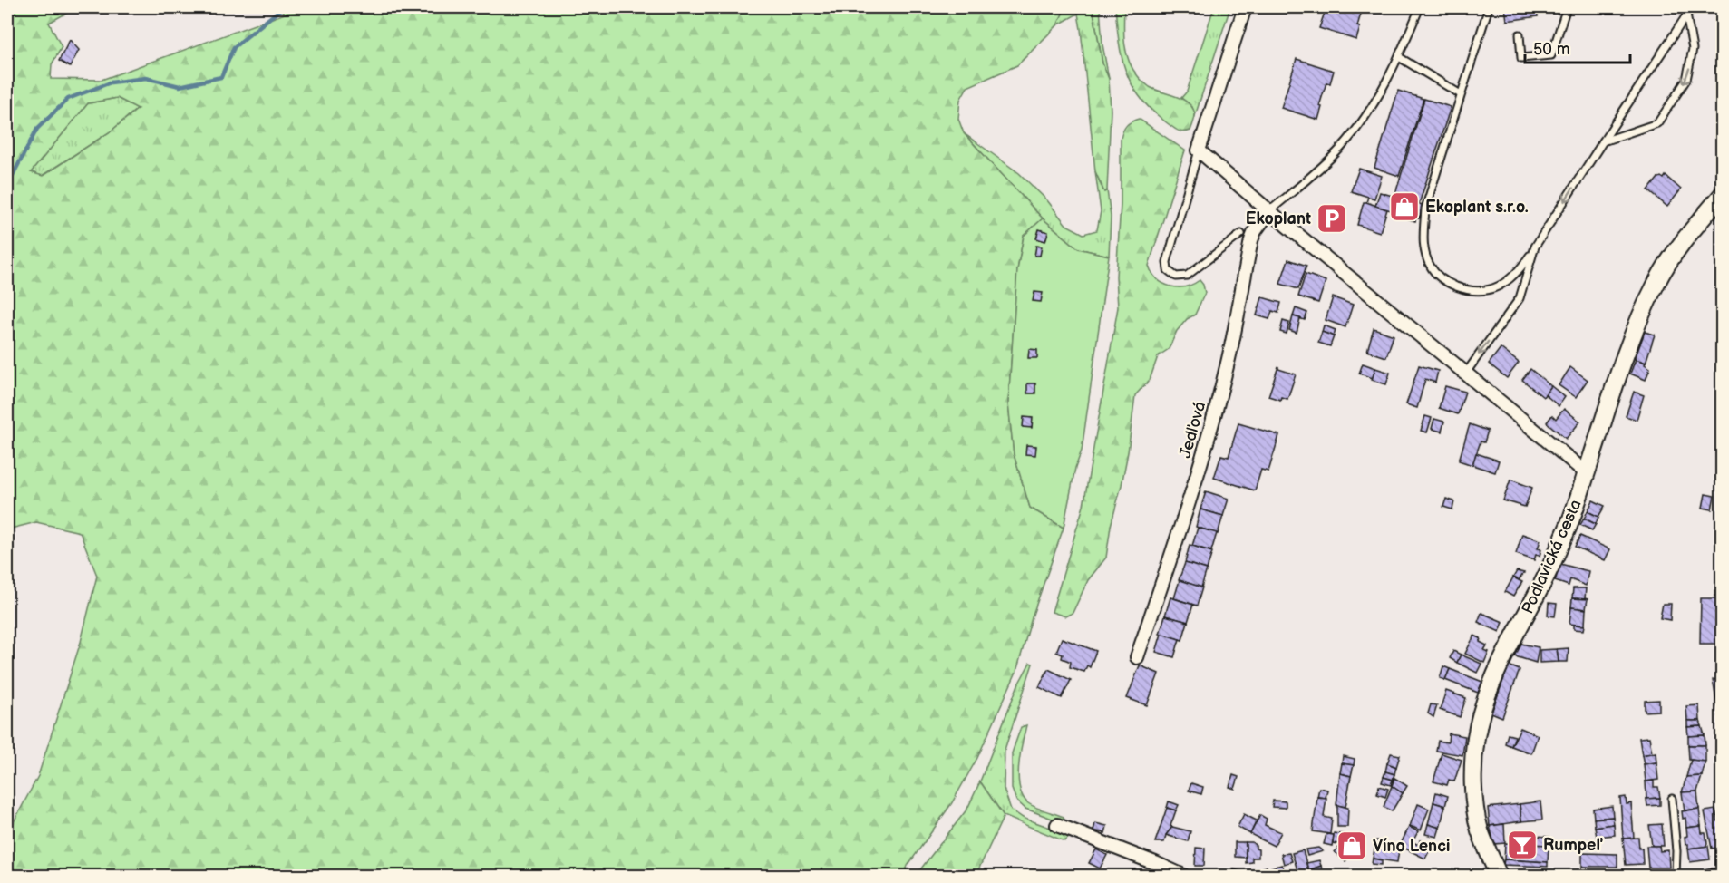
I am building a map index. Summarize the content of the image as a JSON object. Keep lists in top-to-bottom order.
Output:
{
  "streets": {
    "main road": ["Podlavická cesta"],
    "street": ["Jedľová"]
  },
  "places": {
    "shop": ["Ekoplant s.r.o.", "Víno Lenci"],
    "parking": ["Ekoplant"],
    "bar": ["Rumpeľ"]
  },
  "scale_bar": "50 m"
}
